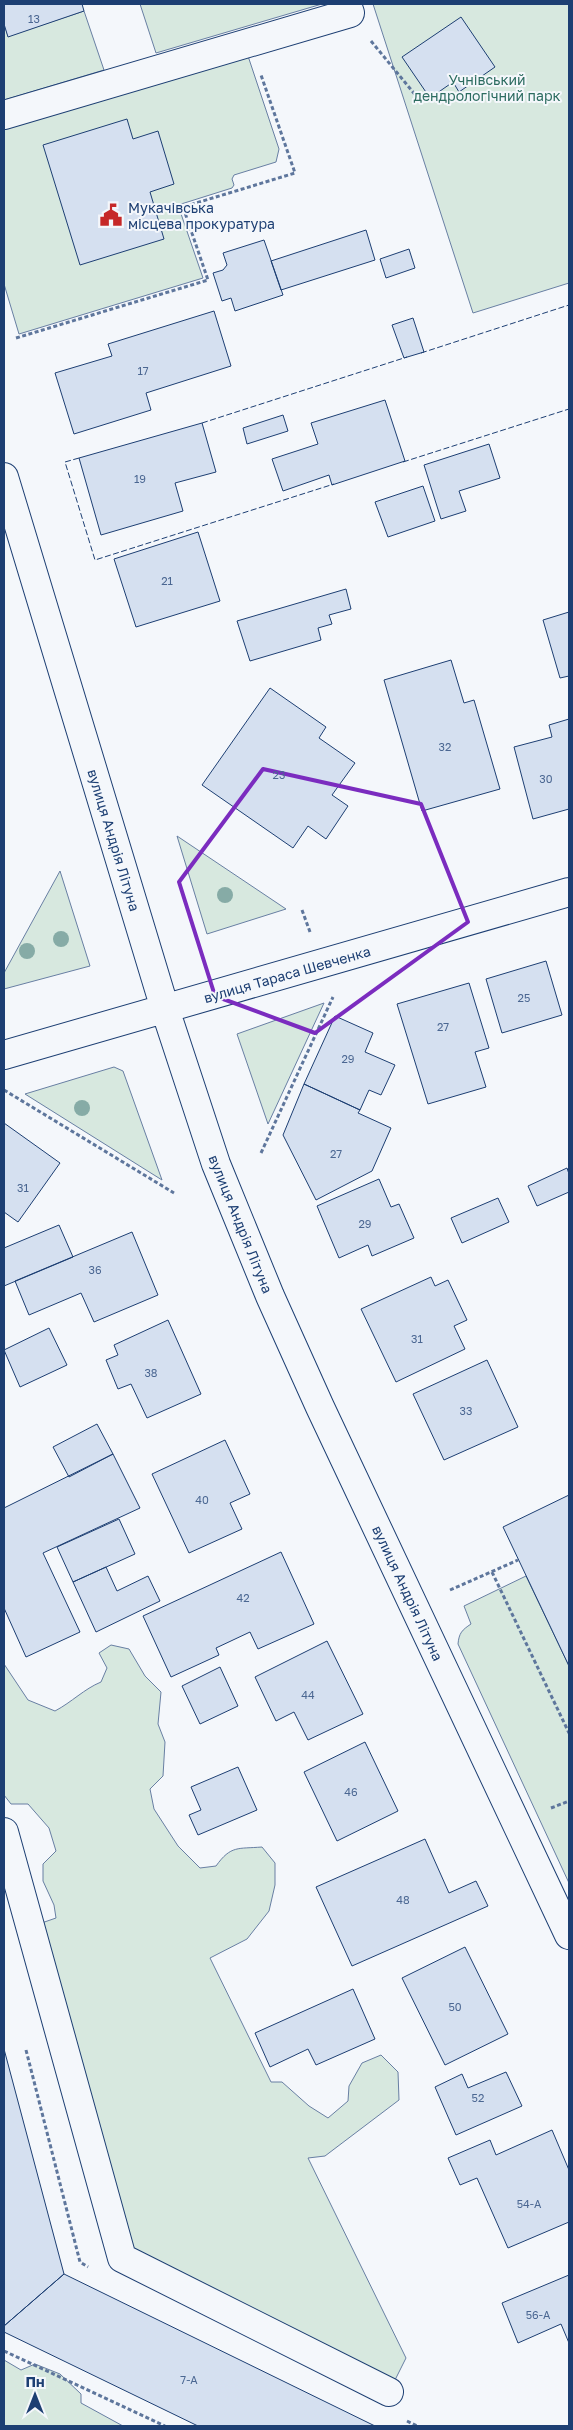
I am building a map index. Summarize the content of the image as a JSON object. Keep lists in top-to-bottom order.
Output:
{
  "streets": {
    "street": ["вулиця Андрія Літуна", "вулиця Тараса Шевченка"]
  },
  "crossings": [
    ["вулиця Андрія Літуна", "вулиця Тараса Шевченка"]
  ],
  "parks": ["Учнівський дендрологічний парк"],
  "places": {
    "public building": ["Мукачівська місцева прокуратура"]
  },
  "house_numbers": [
    "13",
    "17",
    "19",
    "21",
    "32",
    "23",
    "30",
    "25",
    "27",
    "29",
    "27",
    "31",
    "29",
    "36",
    "31",
    "38",
    "33",
    "40",
    "42",
    "44",
    "46",
    "48",
    "50",
    "52",
    "54-А",
    "56-А",
    "7-А"
  ],
  "north": "top"
}
